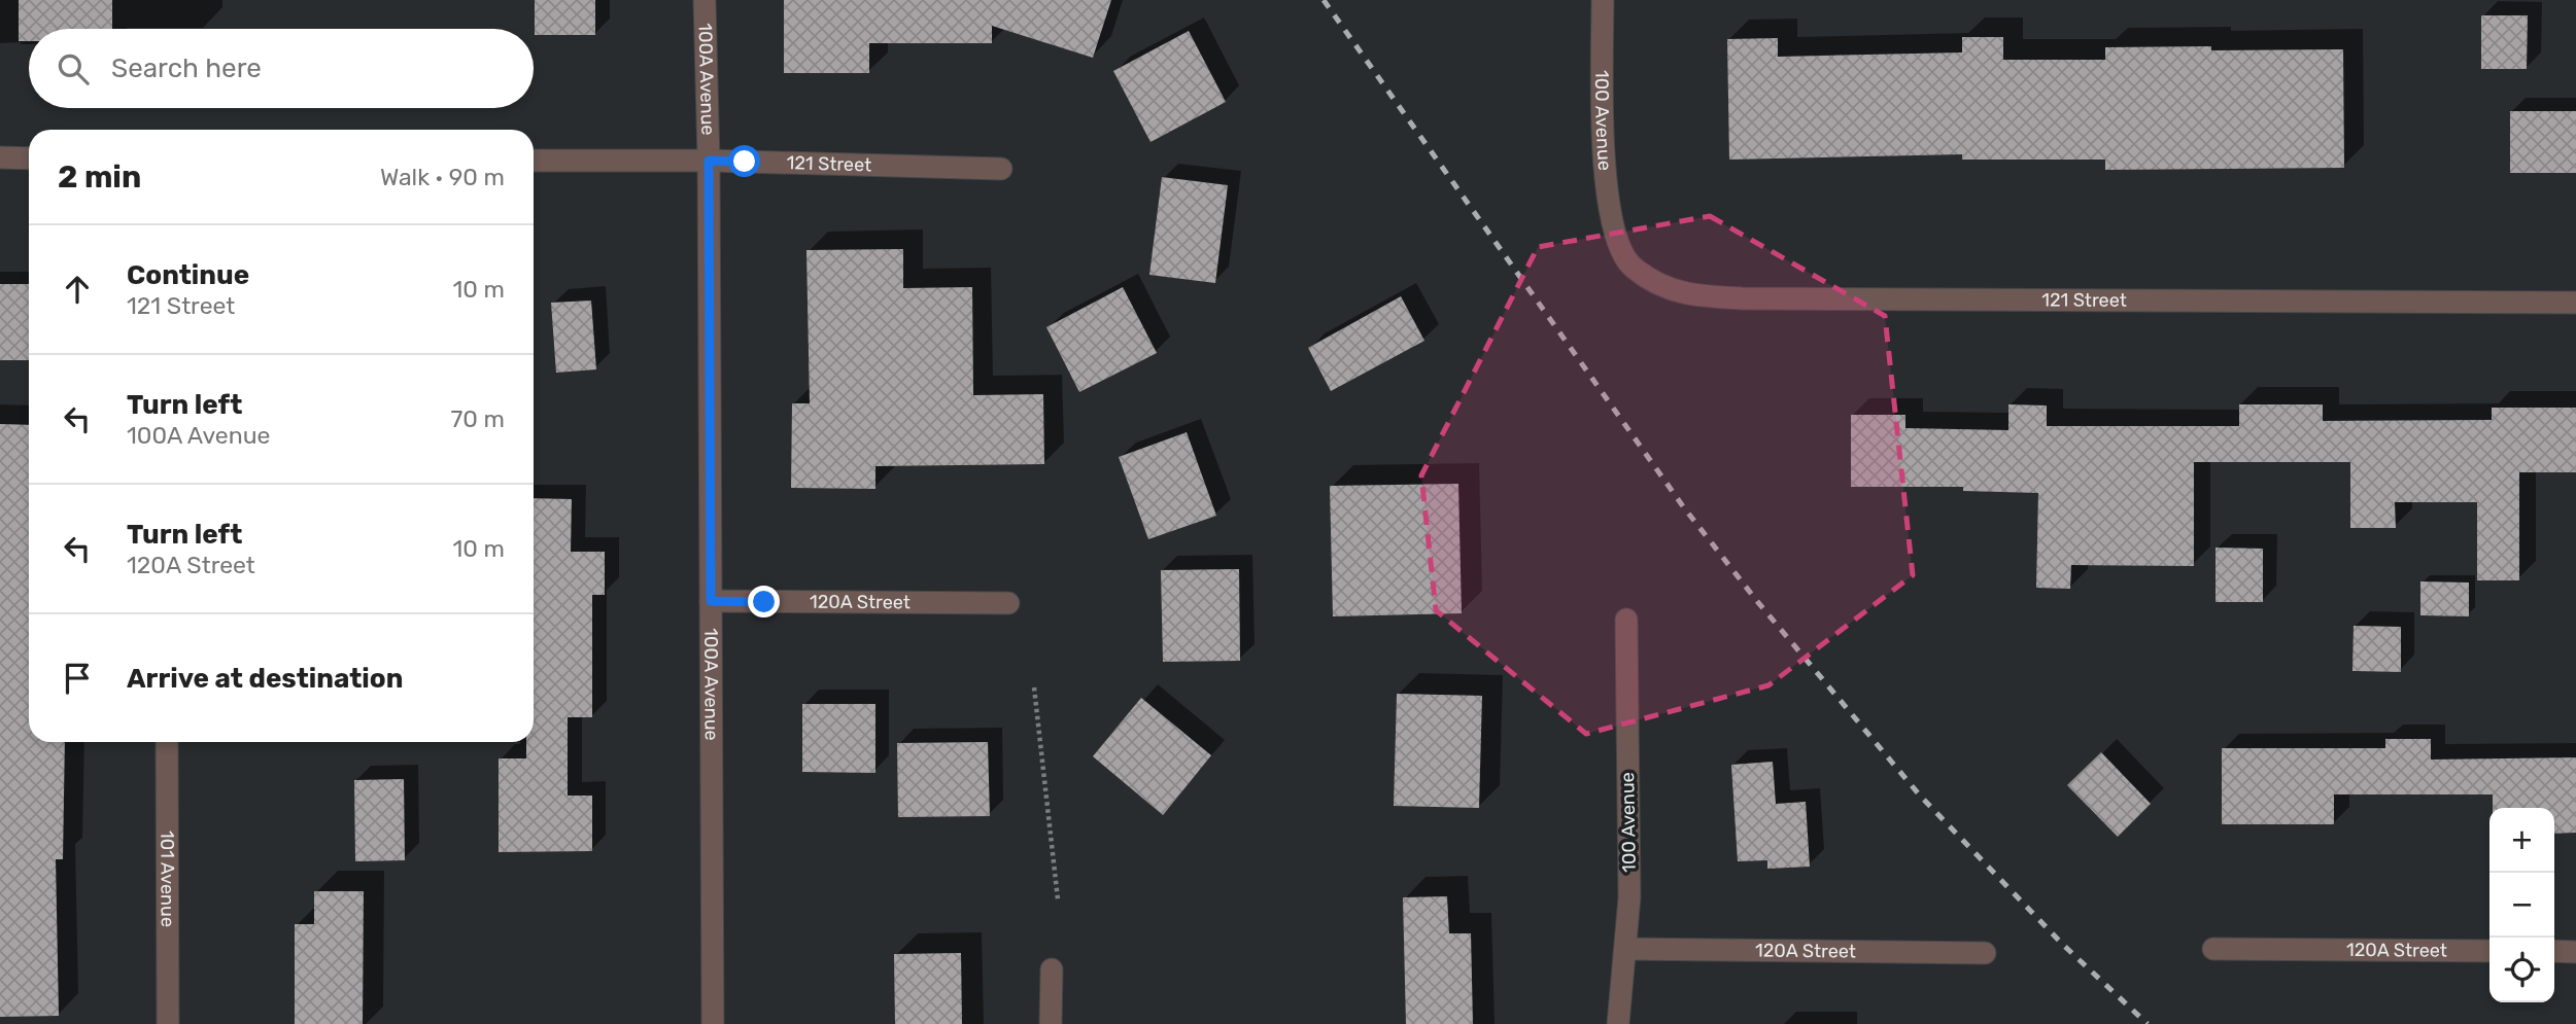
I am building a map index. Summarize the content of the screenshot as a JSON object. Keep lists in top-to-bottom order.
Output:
{
  "streets": {
    "street": [
      "100A Avenue",
      "100 Avenue",
      "121 Street",
      "120A Street",
      "101 Avenue"
    ]
  },
  "crossings": [
    ["100A Avenue", "121 Street"],
    ["100A Avenue", "120A Street"],
    ["100 Avenue", "121 Street"],
    ["100 Avenue", "120A Street"]
  ],
  "page": {
    "search": "Search here",
    "heading": ["2 min", "Walk · 90 m"],
    "list": [
      ["Continue", "121 Street", "10 m"],
      ["Turn left", "100A Avenue", "70 m"],
      ["Turn left", "120A Street", "10 m"],
      "Arrive at destination"
    ],
    "map_buttons": ["+", "−"]
  }
}
